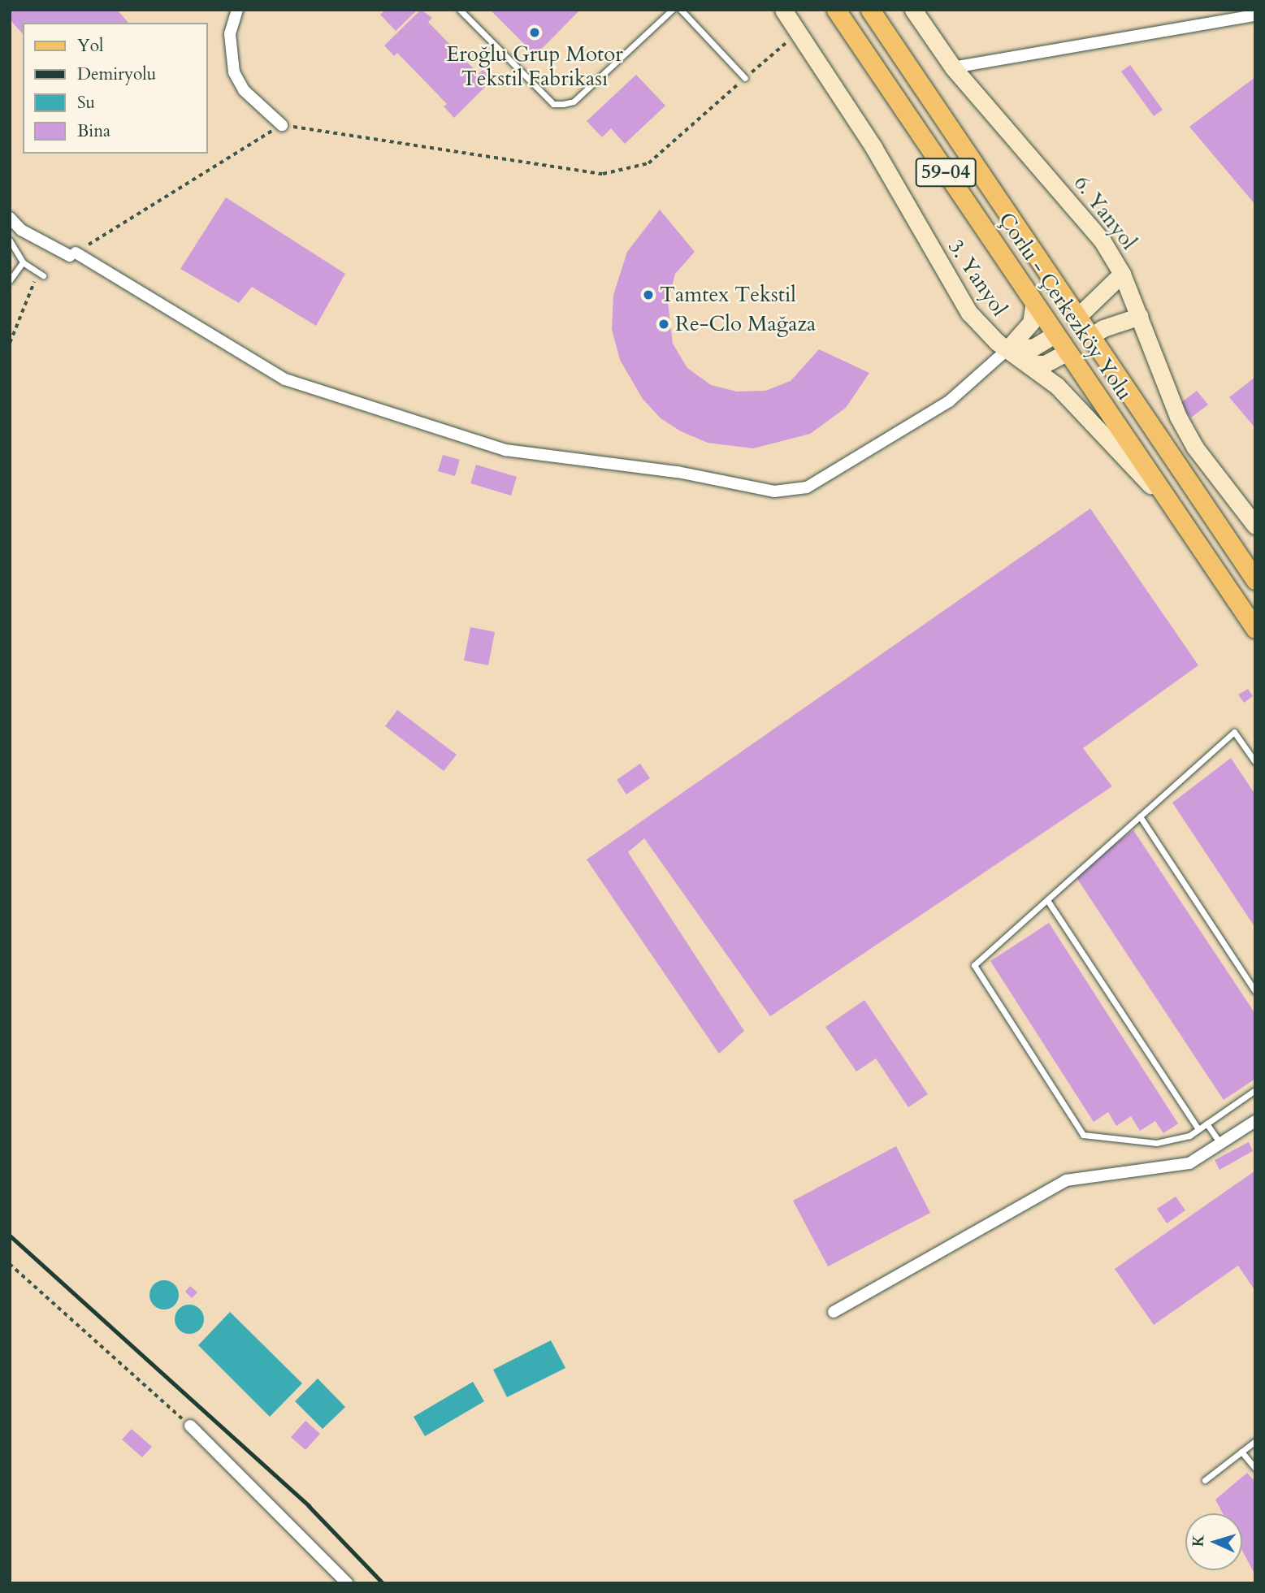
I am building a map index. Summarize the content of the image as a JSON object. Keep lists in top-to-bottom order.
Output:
{
  "streets": {
    "main road": [
      "59-04",
      "6. Yanyol",
      "3. Yanyol",
      "Çorlu - Çerkezköy Yolu"
    ]
  },
  "crossings": [
    ["3. Yanyol", "Çorlu - Çerkezköy Yolu"]
  ],
  "places": ["Eroğlu Grup Motor Tekstil Fabrikası", "Tamtex Tekstil", "Re-Clo Mağaza"],
  "legend": [
    "Yol",
    "Demiryolu",
    "Su",
    "Bina"
  ],
  "north": "left"
}
